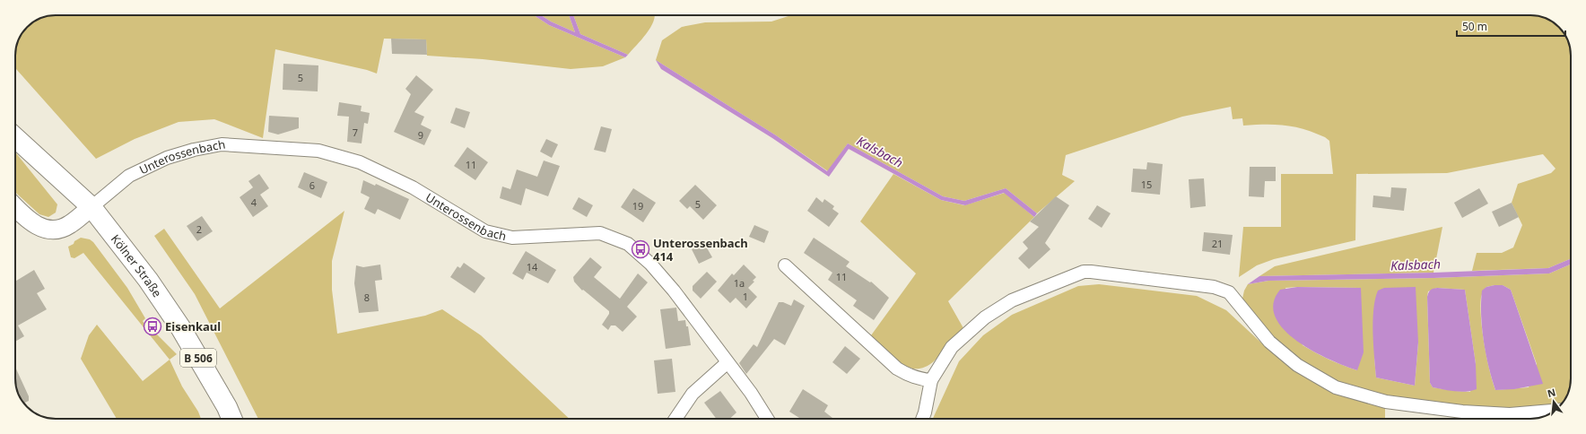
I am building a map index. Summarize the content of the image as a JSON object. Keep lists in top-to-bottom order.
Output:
{
  "streets": {
    "main road": ["Kölner Straße", "B 506"],
    "street": ["Unterossenbach"]
  },
  "crossings": [
    ["Unterossenbach", "Kölner Straße"]
  ],
  "water": ["Kalsbach"],
  "places": {
    "bus stop": ["Unterossenbach 414", "Eisenkaul"]
  },
  "house_numbers": [
    "5",
    "7",
    "9",
    "11",
    "15",
    "6",
    "4",
    "5",
    "19",
    "2",
    "21",
    "14",
    "11",
    "1a",
    "1",
    "8"
  ],
  "scale_bar": "50 m",
  "north": "top"
}
